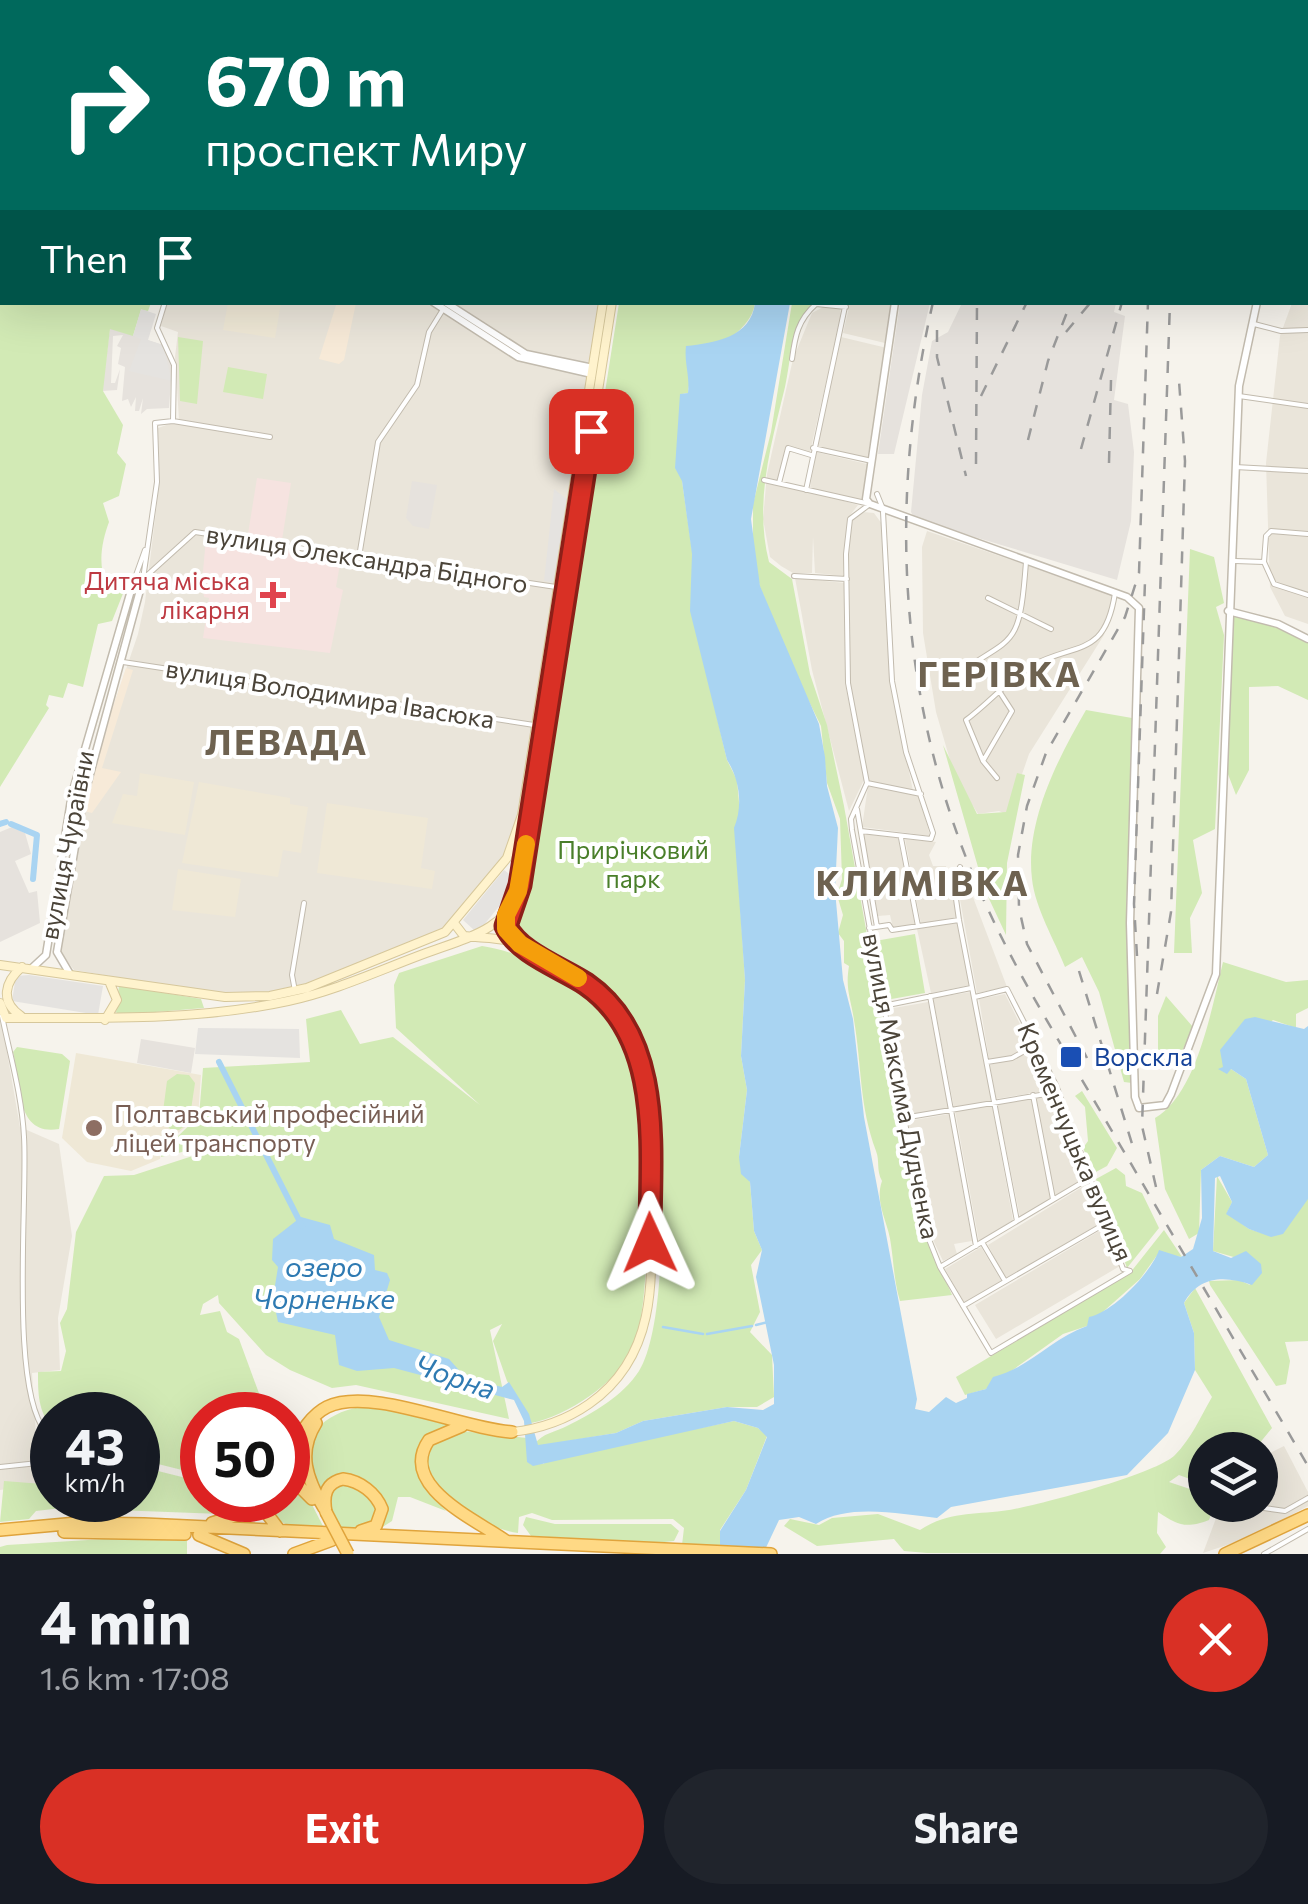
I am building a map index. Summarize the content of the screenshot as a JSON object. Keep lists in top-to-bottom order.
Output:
{
  "streets": {
    "street": [
      "вулиця Олександра Бідного",
      "вулиця Володимира Івасюка",
      "вулиця Чураївни",
      "вулиця Максима Дудченка",
      "Кременчуцька вулиця"
    ]
  },
  "crossings": [
    ["вулиця Олександра Бідного", "вулиця Чураївни"],
    ["вулиця Володимира Івасюка", "вулиця Чураївни"],
    ["вулиця Максима Дудченка", "Кременчуцька вулиця"]
  ],
  "districts": ["ГЕРІВКА", "ЛЕВАДА", "КЛИМІВКА"],
  "water": ["озеро Чорненьке", "Чорна"],
  "parks": ["Прирічковий парк"],
  "places": {
    "health": ["Дитяча міська лікарня"],
    "transit": ["Ворскла"],
    "other": ["Полтавський професійний ліцей транспорту"]
  },
  "page": {
    "turn": ["670 m", "проспект Миру"],
    "then": "Then",
    "speed": "43 km/h",
    "limit": "50",
    "heading": ["4 min", "1.6 km · 17:08"],
    "buttons": ["Exit", "Share"]
  }
}
